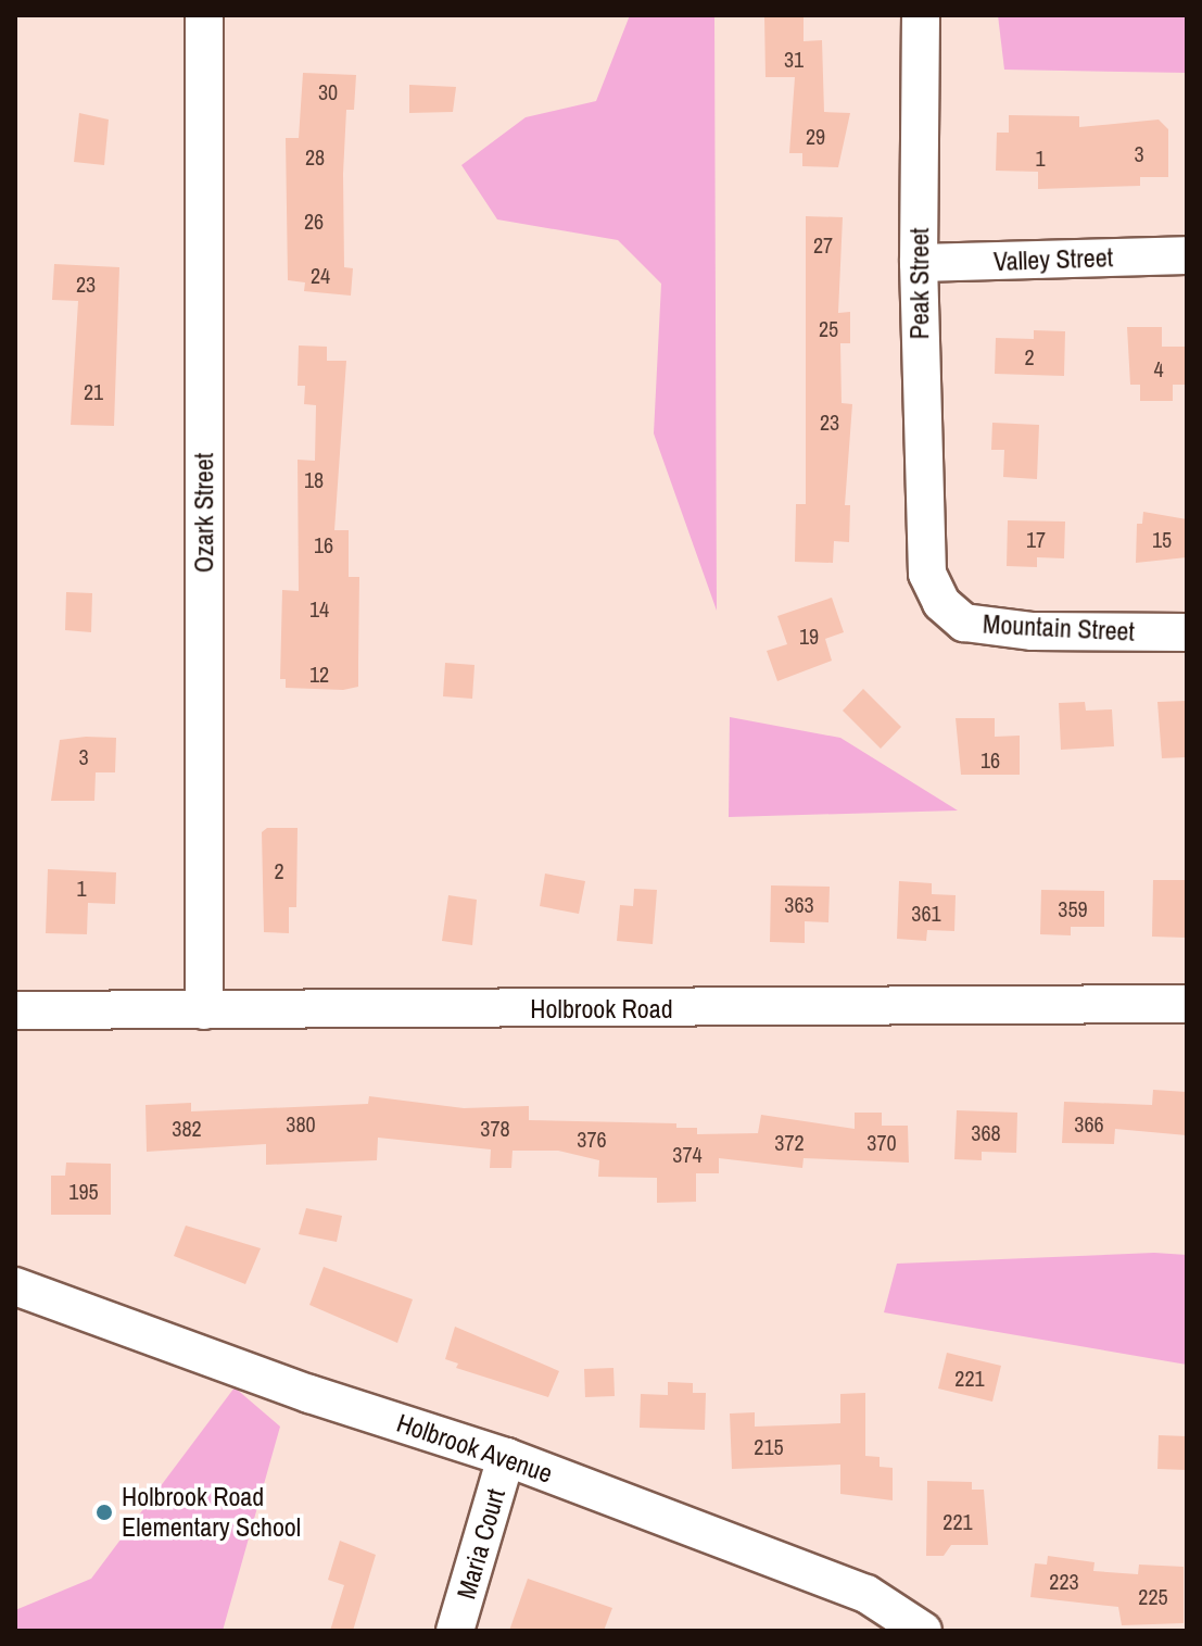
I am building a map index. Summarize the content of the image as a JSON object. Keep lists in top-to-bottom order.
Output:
{
  "streets": {
    "street": [
      "Valley Street",
      "Peak Street",
      "Ozark Street",
      "Mountain Street",
      "Holbrook Road",
      "Holbrook Avenue",
      "Maria Court"
    ]
  },
  "crossings": [
    ["Valley Street", "Peak Street"],
    ["Peak Street", "Mountain Street"],
    ["Ozark Street", "Holbrook Road"],
    ["Holbrook Avenue", "Maria Court"]
  ],
  "places": ["Holbrook Road Elementary School"],
  "house_numbers": [
    "31",
    "30",
    "29",
    "3",
    "28",
    "1",
    "26",
    "27",
    "24",
    "23",
    "25",
    "2",
    "4",
    "21",
    "23",
    "18",
    "17",
    "15",
    "16",
    "14",
    "19",
    "12",
    "3",
    "16",
    "2",
    "1",
    "363",
    "359",
    "361",
    "380",
    "366",
    "382",
    "378",
    "368",
    "376",
    "372",
    "370",
    "374",
    "195",
    "221",
    "215",
    "221",
    "223",
    "225"
  ]
}
